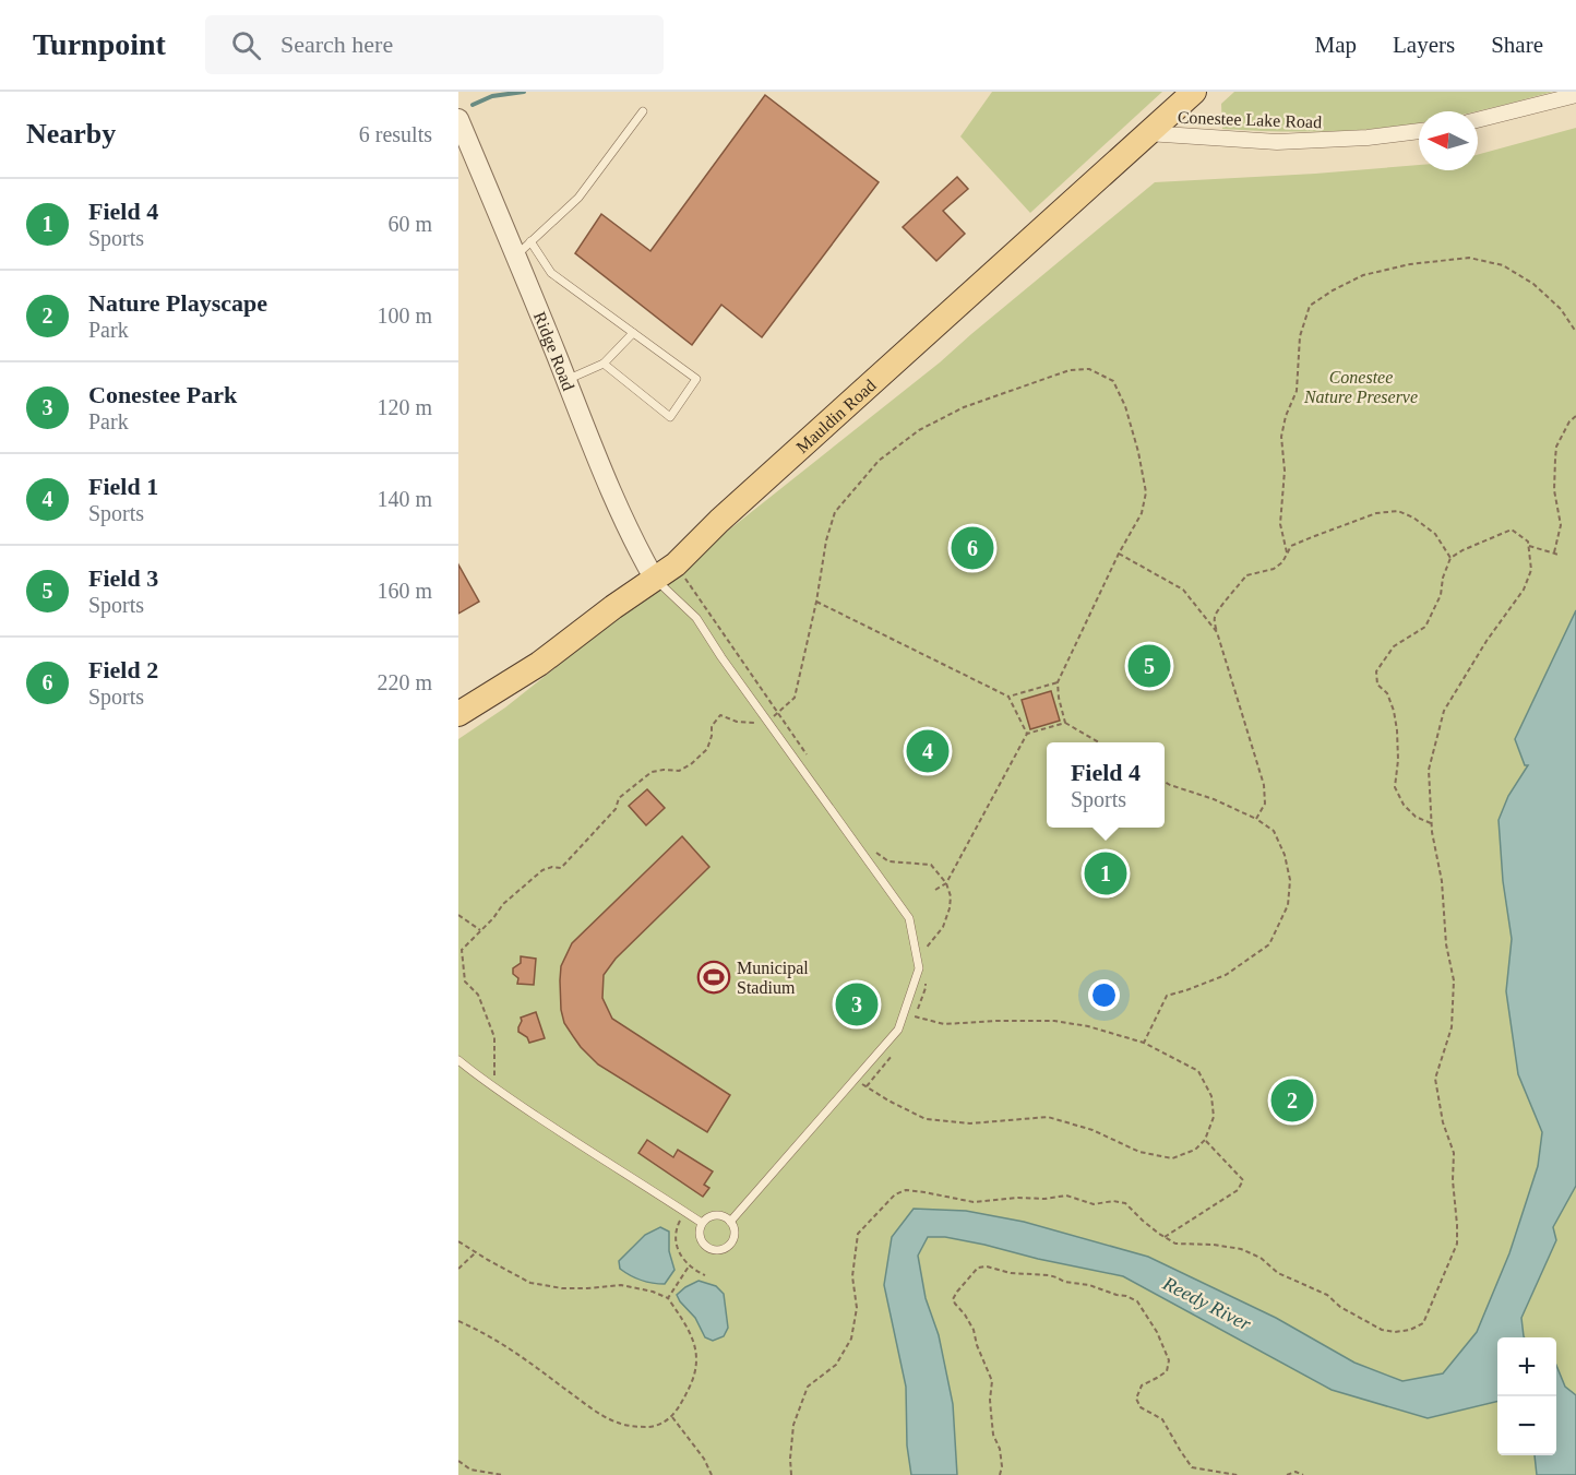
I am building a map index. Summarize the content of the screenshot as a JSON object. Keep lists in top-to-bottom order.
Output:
{
  "streets": {
    "main road": ["Mauldin Road"],
    "street": ["Conestee Lake Road", "Ridge Road"]
  },
  "crossings": [
    ["Conestee Lake Road", "Mauldin Road"],
    ["Ridge Road", "Mauldin Road"]
  ],
  "water": ["Reedy River"],
  "parks": ["Conestee Nature Preserve"],
  "places": {
    "sports": ["Municipal Stadium"]
  },
  "north": "left",
  "page": {
    "header": "Turnpoint",
    "search": "Search here",
    "nav": ["Map", "Layers", "Share"],
    "heading": ["Nearby", "6 results"],
    "list": [
      {
        "mark": "1",
        "name": "Field 4",
        "note": "Sports",
        "value": "60 m"
      },
      {
        "mark": "2",
        "name": "Nature Playscape",
        "note": "Park",
        "value": "100 m"
      },
      {
        "mark": "3",
        "name": "Conestee Park",
        "note": "Park",
        "value": "120 m"
      },
      {
        "mark": "4",
        "name": "Field 1",
        "note": "Sports",
        "value": "140 m"
      },
      {
        "mark": "5",
        "name": "Field 3",
        "note": "Sports",
        "value": "160 m"
      },
      {
        "mark": "6",
        "name": "Field 2",
        "note": "Sports",
        "value": "220 m"
      }
    ],
    "pins": [
      "6",
      "5",
      "4",
      "1",
      "3",
      "2"
    ],
    "popup": ["Field 4", "Sports"],
    "map_buttons": ["+", "−"]
  }
}
